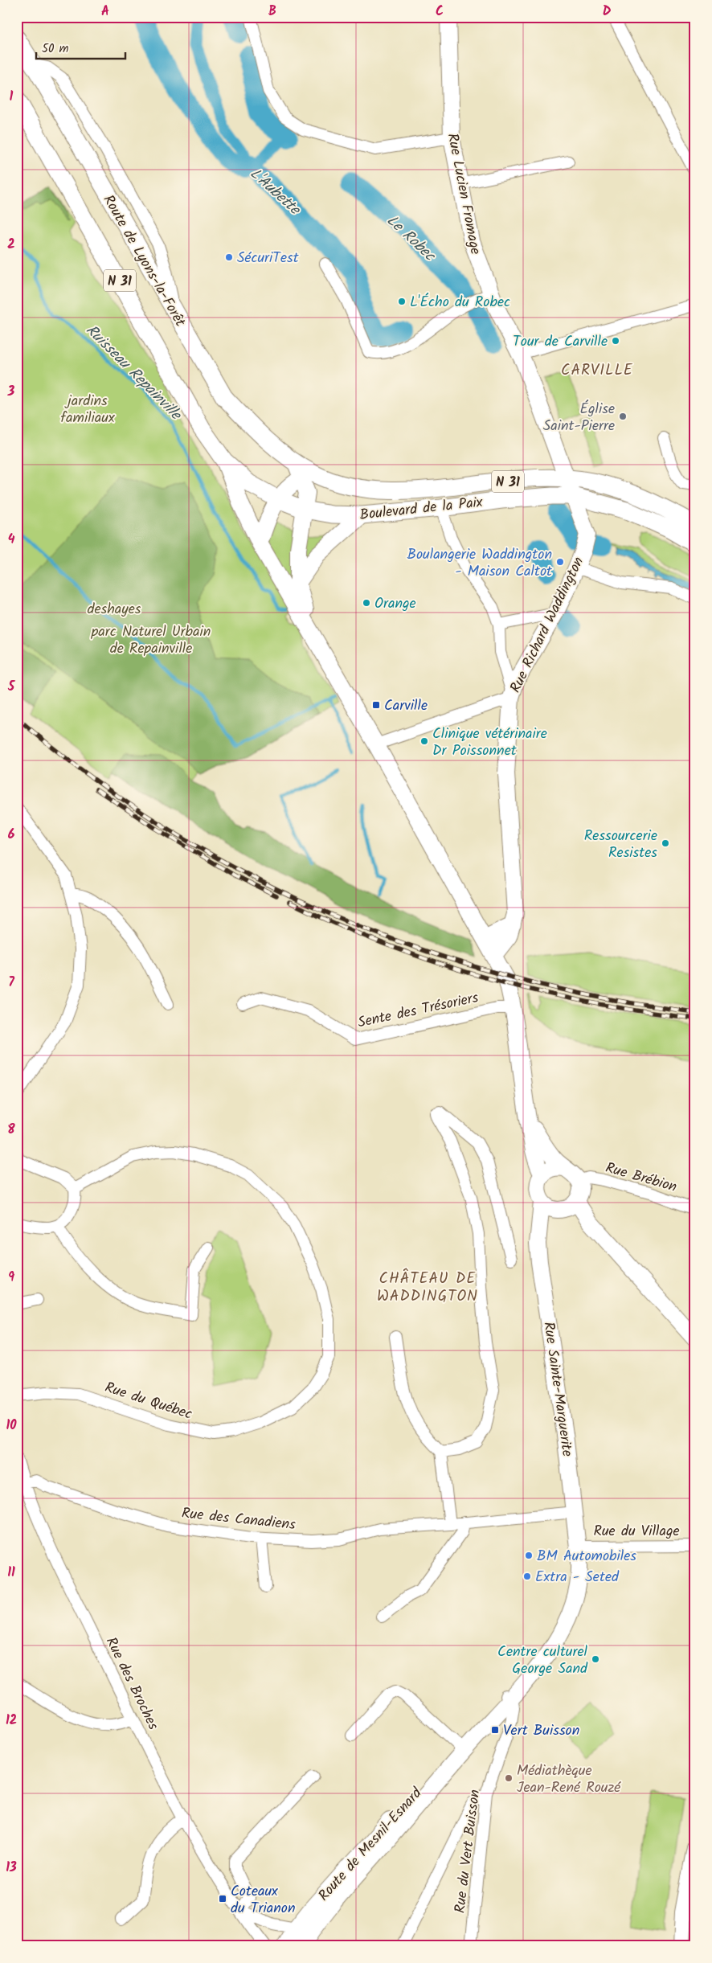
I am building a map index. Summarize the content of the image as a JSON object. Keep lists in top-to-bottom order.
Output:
{
  "streets": {
    "main road": [
      "Rue Lucien Fromage",
      "Route de Lyons-la-Forêt",
      "N 31",
      "Boulevard de la Paix",
      "Rue Richard Waddington",
      "Rue Sainte-Marguerite",
      "Route de Mesnil-Esnard"
    ],
    "street": [
      "Sente des Trésoriers",
      "Rue Brébion",
      "Rue du Québec",
      "Rue des Canadiens",
      "Rue du Village",
      "Rue des Broches",
      "Rue du Vert Buisson"
    ]
  },
  "crossings": [
    ["Rue Lucien Fromage", "Boulevard de la Paix"],
    ["Rue Lucien Fromage", "Rue Richard Waddington"],
    ["Route de Lyons-la-Forêt", "Boulevard de la Paix"],
    ["N 31", "Boulevard de la Paix"],
    ["Boulevard de la Paix", "Rue Richard Waddington"],
    ["Rue Brébion", "Rue Sainte-Marguerite"],
    ["Rue Sainte-Marguerite", "Rue des Canadiens"],
    ["Rue Sainte-Marguerite", "Rue du Village"],
    ["Rue Sainte-Marguerite", "Route de Mesnil-Esnard"],
    ["Rue Sainte-Marguerite", "Rue du Vert Buisson"],
    ["Rue des Canadiens", "Rue des Broches"],
    ["Route de Mesnil-Esnard", "Rue du Vert Buisson"]
  ],
  "districts": ["CARVILLE", "CHÂTEAU DE WADDINGTON"],
  "water": ["L'Aubette", "Le Robec", "Ruisseau Repainville"],
  "parks": ["jardins familiaux", "deshayes", "parc Naturel Urbain de Repainville"],
  "places": {
    "other": [
      "SécuriTest",
      "L'Écho du Robec",
      "Tour de Carville",
      "Église Saint-Pierre",
      "Boulangerie Waddington - Maison Caltot",
      "Orange",
      "Clinique vétérinaire Dr Poissonnet",
      "Ressourcerie Resistes",
      "BM Automobiles",
      "Extra - Seted",
      "Centre culturel George Sand",
      "Médiathèque Jean-René Rouzé"
    ],
    "transit": ["Carville", "Vert Buisson", "Coteaux du Trianon"]
  },
  "scale_bar": "50 m",
  "grid": {
    "columns": [
      "A",
      "B",
      "C",
      "D"
    ],
    "rows": [
      "1",
      "2",
      "3",
      "4",
      "5",
      "6",
      "7",
      "8",
      "9",
      "10",
      "11",
      "12",
      "13"
    ]
  }
}
